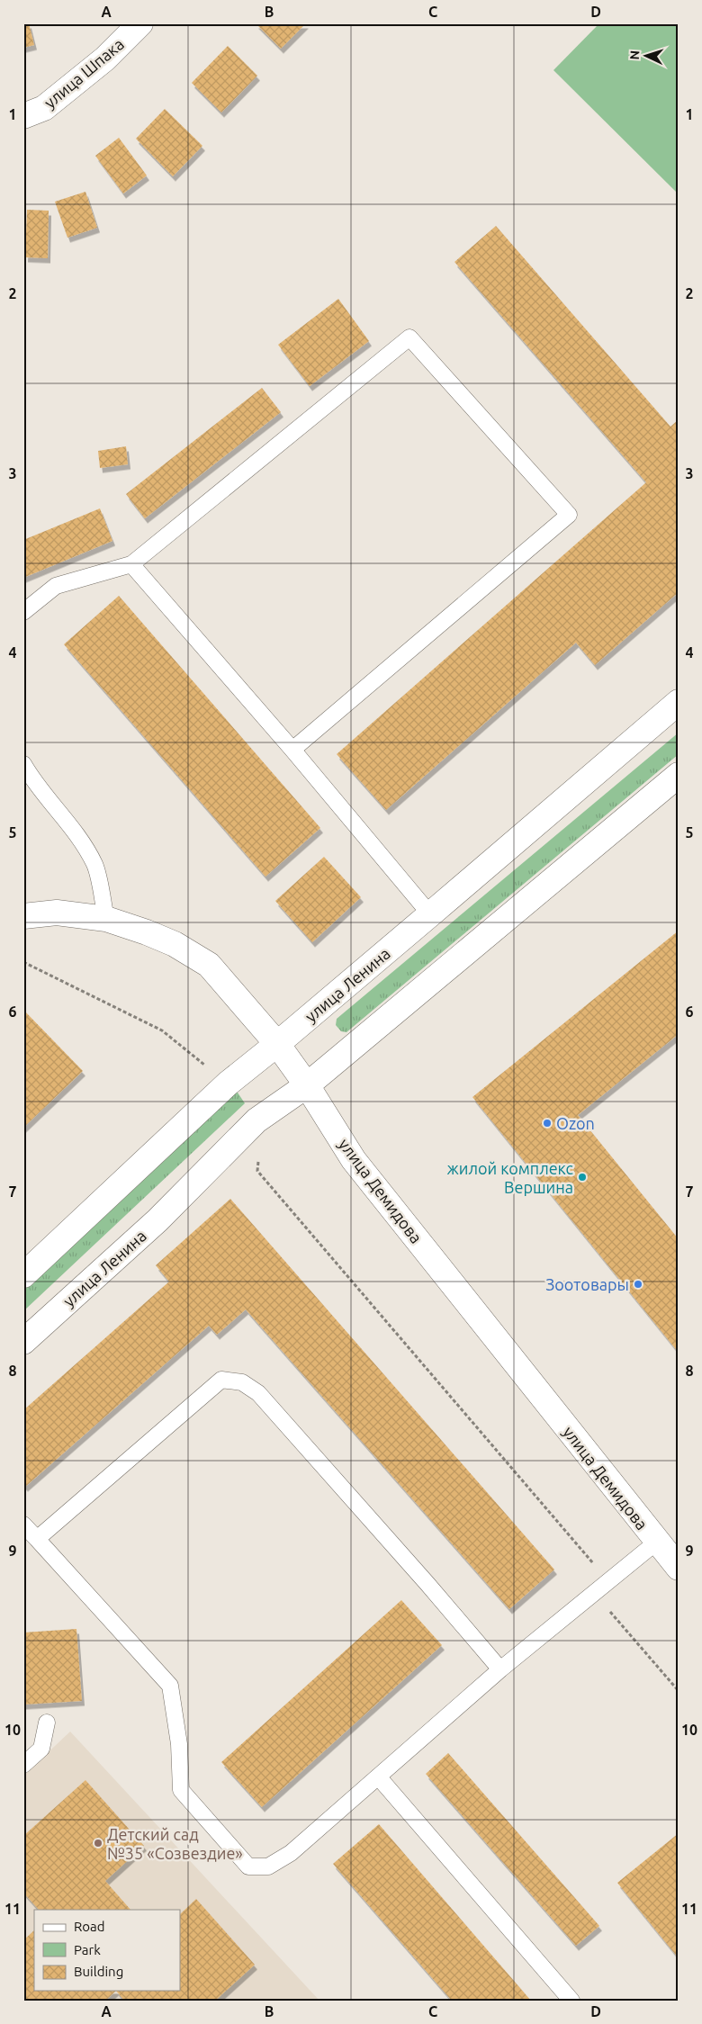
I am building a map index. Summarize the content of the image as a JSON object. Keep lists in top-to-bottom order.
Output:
{
  "streets": {
    "street": ["улица Шпака", "улица Ленина", "улица Демидова"]
  },
  "crossings": [
    ["улица Ленина", "улица Демидова"]
  ],
  "places": [
    "Ozon",
    "жилой комплекс Вершина",
    "Зоотовары",
    "Детский сад №35 «Созвездие»"
  ],
  "legend": ["Road", "Park", "Building"],
  "north": "left",
  "grid": {
    "columns": [
      "A",
      "B",
      "C",
      "D"
    ],
    "rows": [
      "1",
      "2",
      "3",
      "4",
      "5",
      "6",
      "7",
      "8",
      "9",
      "10",
      "11"
    ]
  }
}
